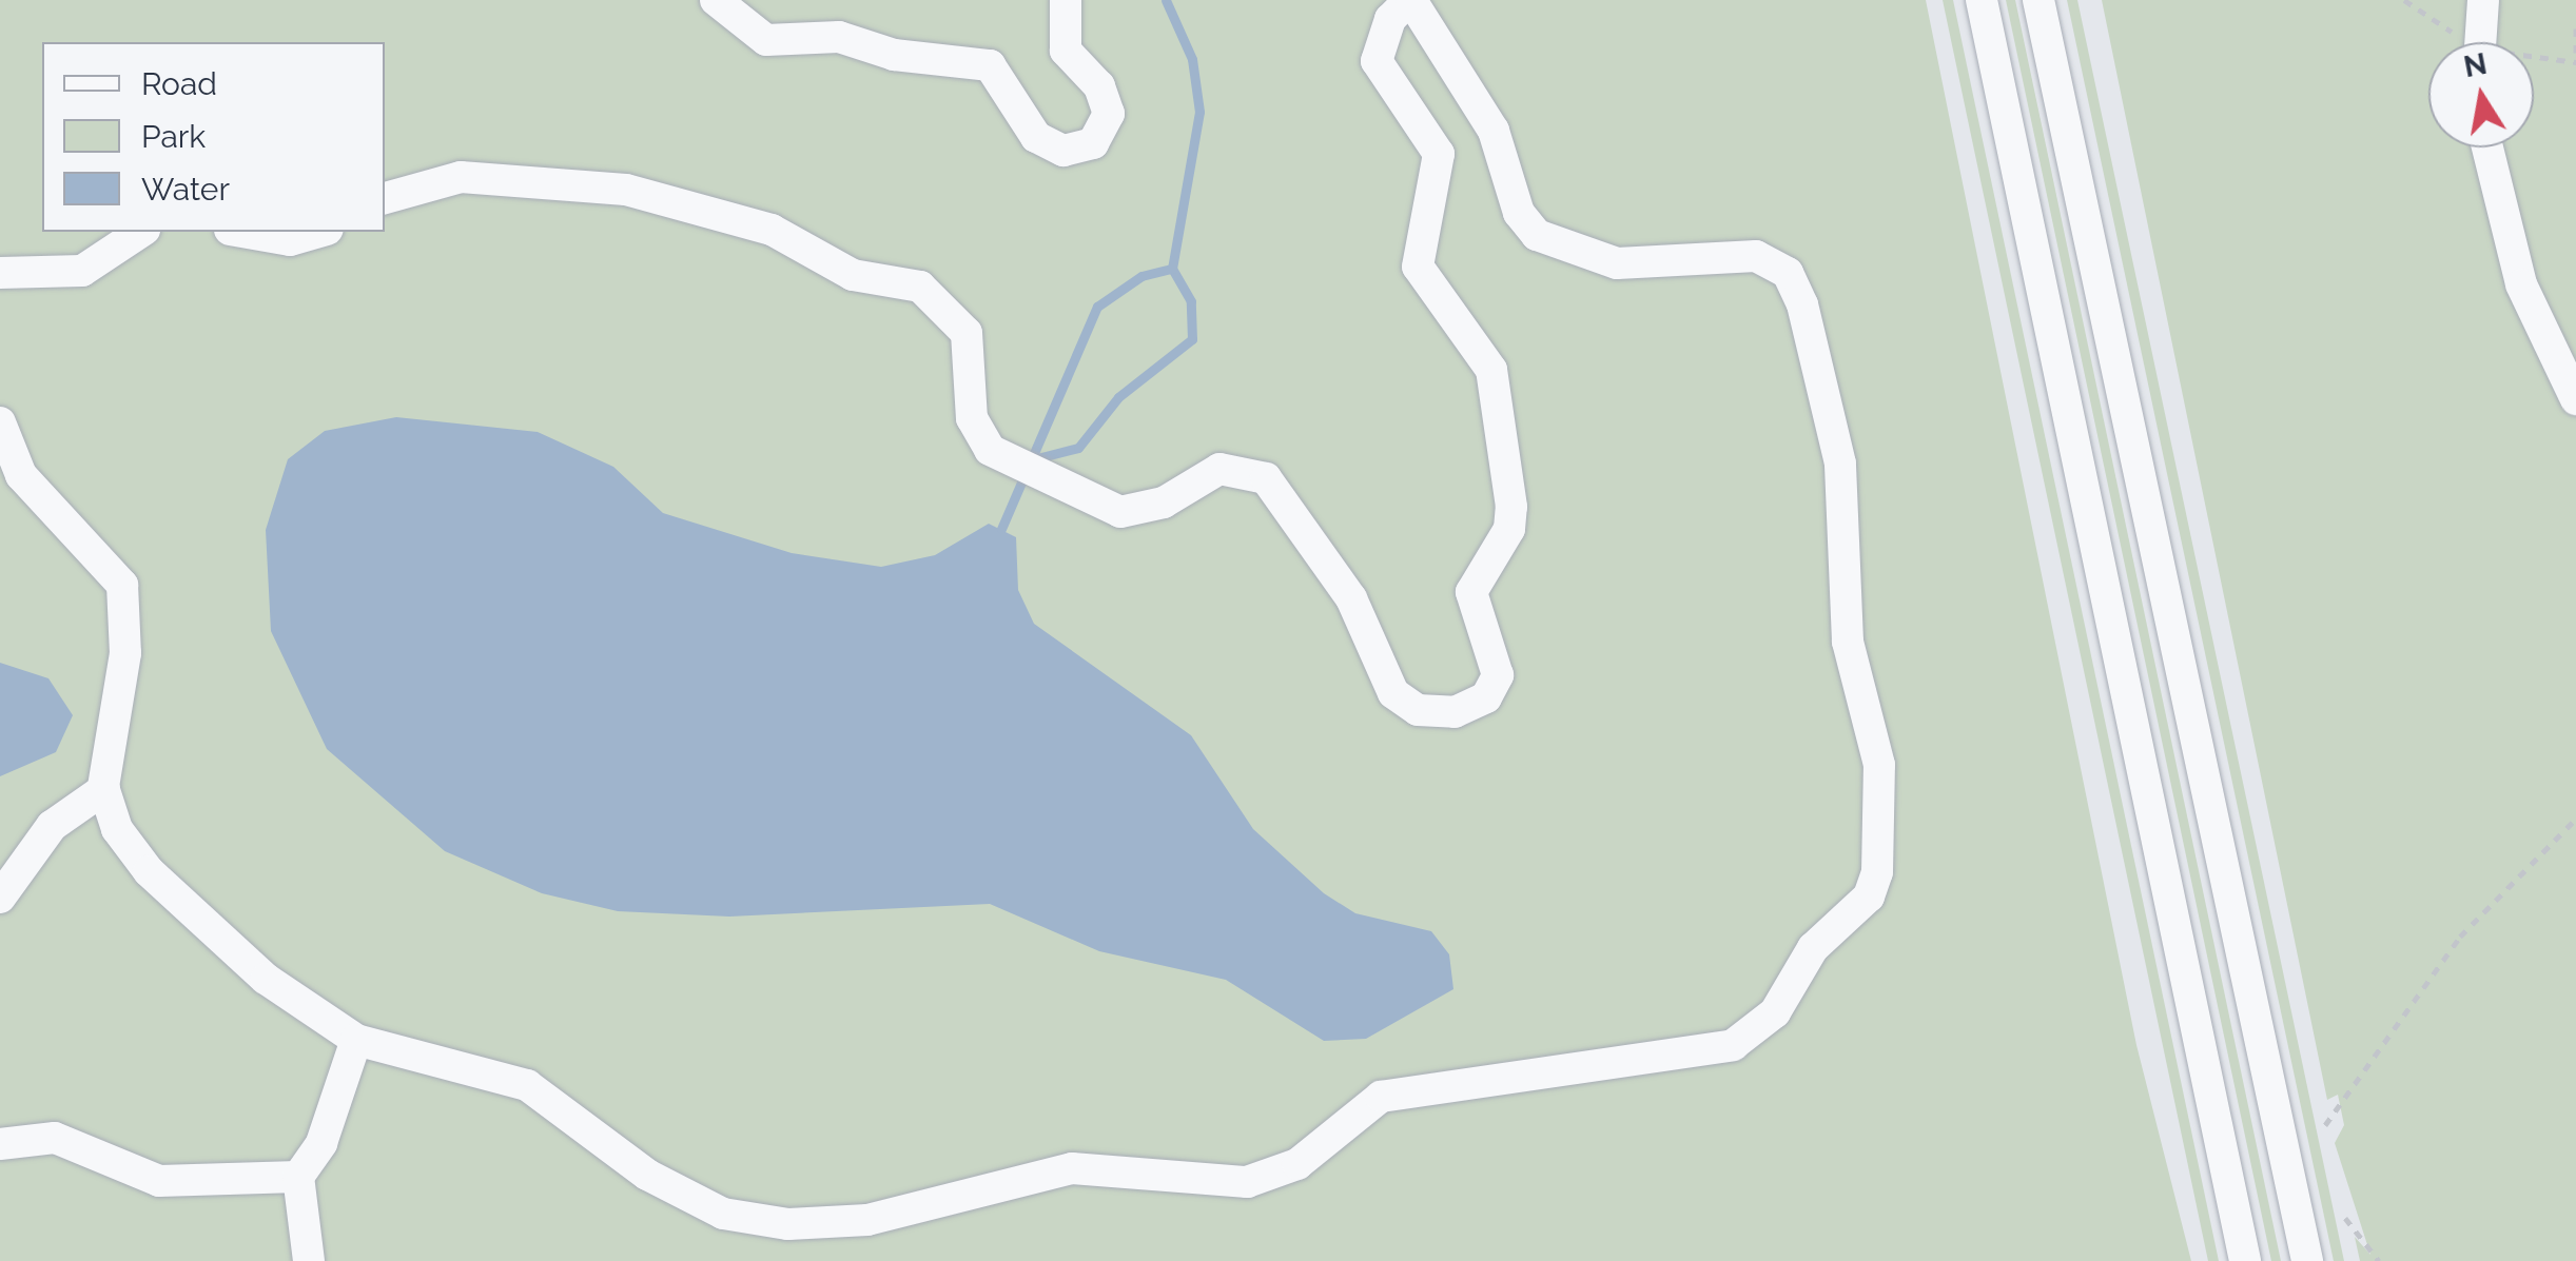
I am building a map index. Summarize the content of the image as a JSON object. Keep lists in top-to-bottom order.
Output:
{
  "legend": ["Road", "Park", "Water"],
  "north": "top"
}
